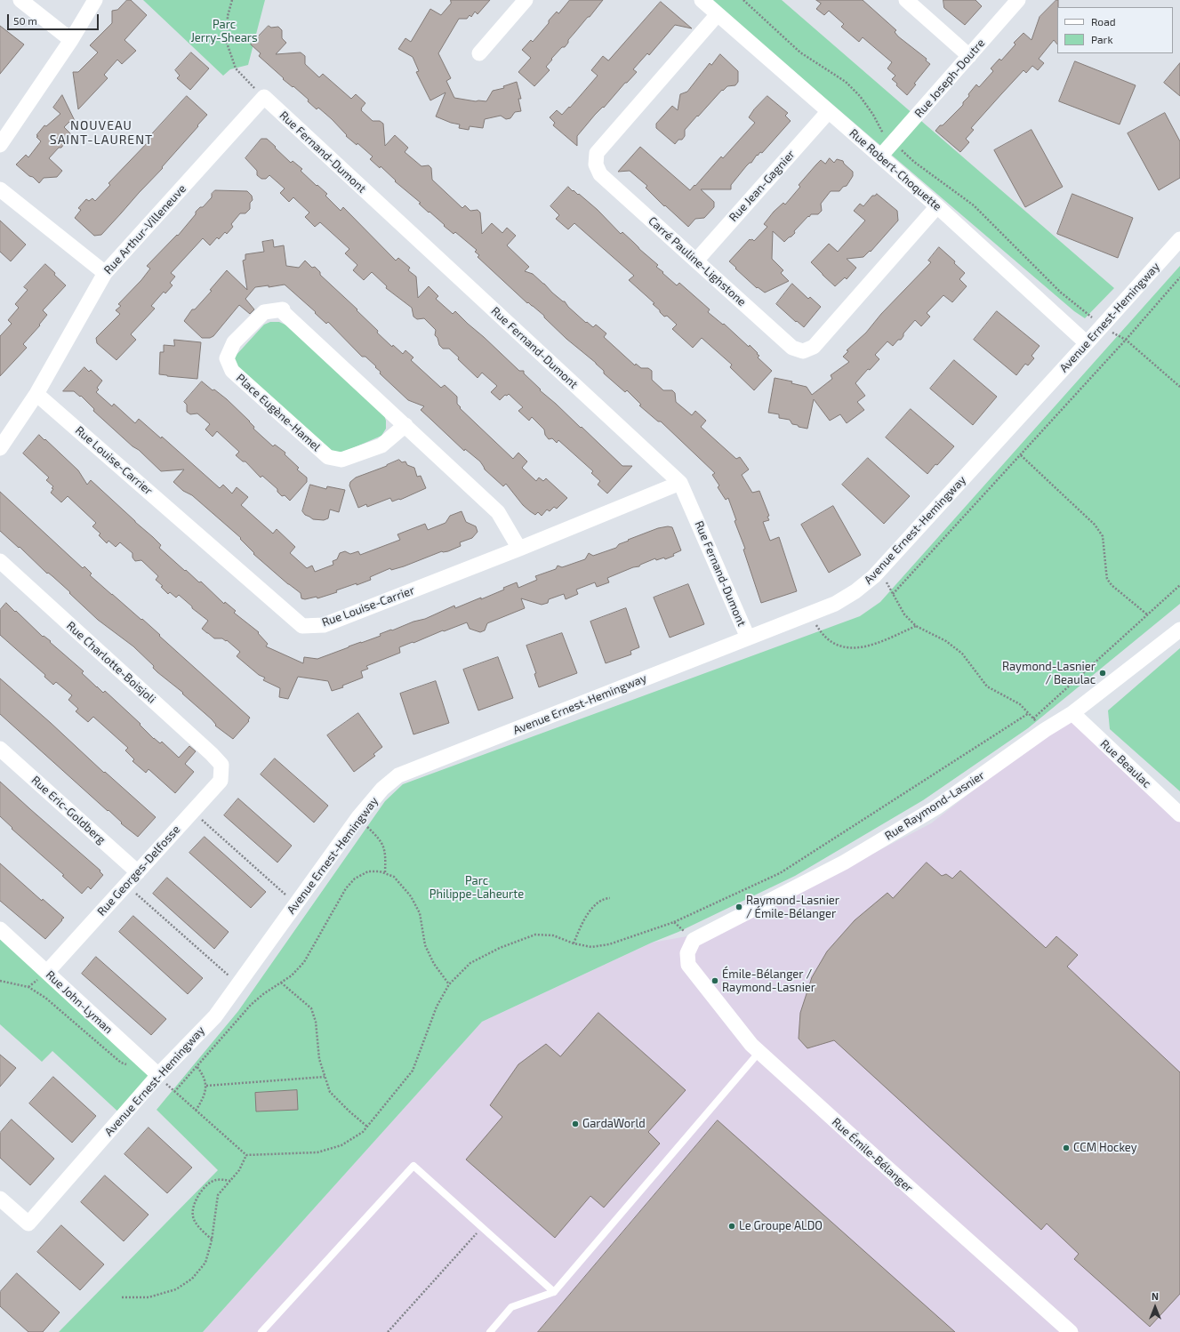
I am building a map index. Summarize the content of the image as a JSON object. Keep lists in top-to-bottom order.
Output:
{
  "streets": {
    "street": [
      "Rue Joseph-Doutre",
      "Rue Fernand-Dumont",
      "Rue Robert-Choquette",
      "Rue Jean-Gagnier",
      "Rue Arthur-Villeneuve",
      "Carré Pauline-Lighstone",
      "Avenue Ernest-Hemingway",
      "Place Eugène-Hamel",
      "Rue Louise-Carrier",
      "Rue Charlotte-Boisjoli",
      "Rue Beaulac",
      "Rue Raymond-Lasnier",
      "Rue Eric-Goldberg",
      "Rue Georges-Delfosse",
      "Rue John-Lyman",
      "Rue Émile-Bélanger"
    ]
  },
  "crossings": [
    ["Rue Joseph-Doutre", "Rue Robert-Choquette"],
    ["Rue Fernand-Dumont", "Rue Arthur-Villeneuve"],
    ["Rue Fernand-Dumont", "Avenue Ernest-Hemingway"],
    ["Rue Fernand-Dumont", "Rue Louise-Carrier"],
    ["Rue Robert-Choquette", "Rue Jean-Gagnier"],
    ["Rue Robert-Choquette", "Carré Pauline-Lighstone"],
    ["Rue Robert-Choquette", "Avenue Ernest-Hemingway"],
    ["Rue Jean-Gagnier", "Carré Pauline-Lighstone"],
    ["Rue Arthur-Villeneuve", "Rue Louise-Carrier"],
    ["Avenue Ernest-Hemingway", "Rue John-Lyman"],
    ["Place Eugène-Hamel", "Rue Louise-Carrier"],
    ["Rue Charlotte-Boisjoli", "Rue Georges-Delfosse"],
    ["Rue Beaulac", "Rue Raymond-Lasnier"],
    ["Rue Raymond-Lasnier", "Rue Émile-Bélanger"],
    ["Rue Eric-Goldberg", "Rue Georges-Delfosse"],
    ["Rue Georges-Delfosse", "Rue John-Lyman"]
  ],
  "districts": ["NOUVEAU SAINT-LAURENT"],
  "parks": ["Parc Jerry-Shears", "Parc Philippe-Laheurte"],
  "places": [
    "Raymond-Lasnier / Beaulac",
    "Raymond-Lasnier / Émile-Bélanger",
    "Émile-Bélanger / Raymond-Lasnier",
    "GardaWorld",
    "CCM Hockey",
    "Le Groupe ALDO"
  ],
  "legend": ["Road", "Park"],
  "scale_bar": "50 m",
  "north": "top"
}
